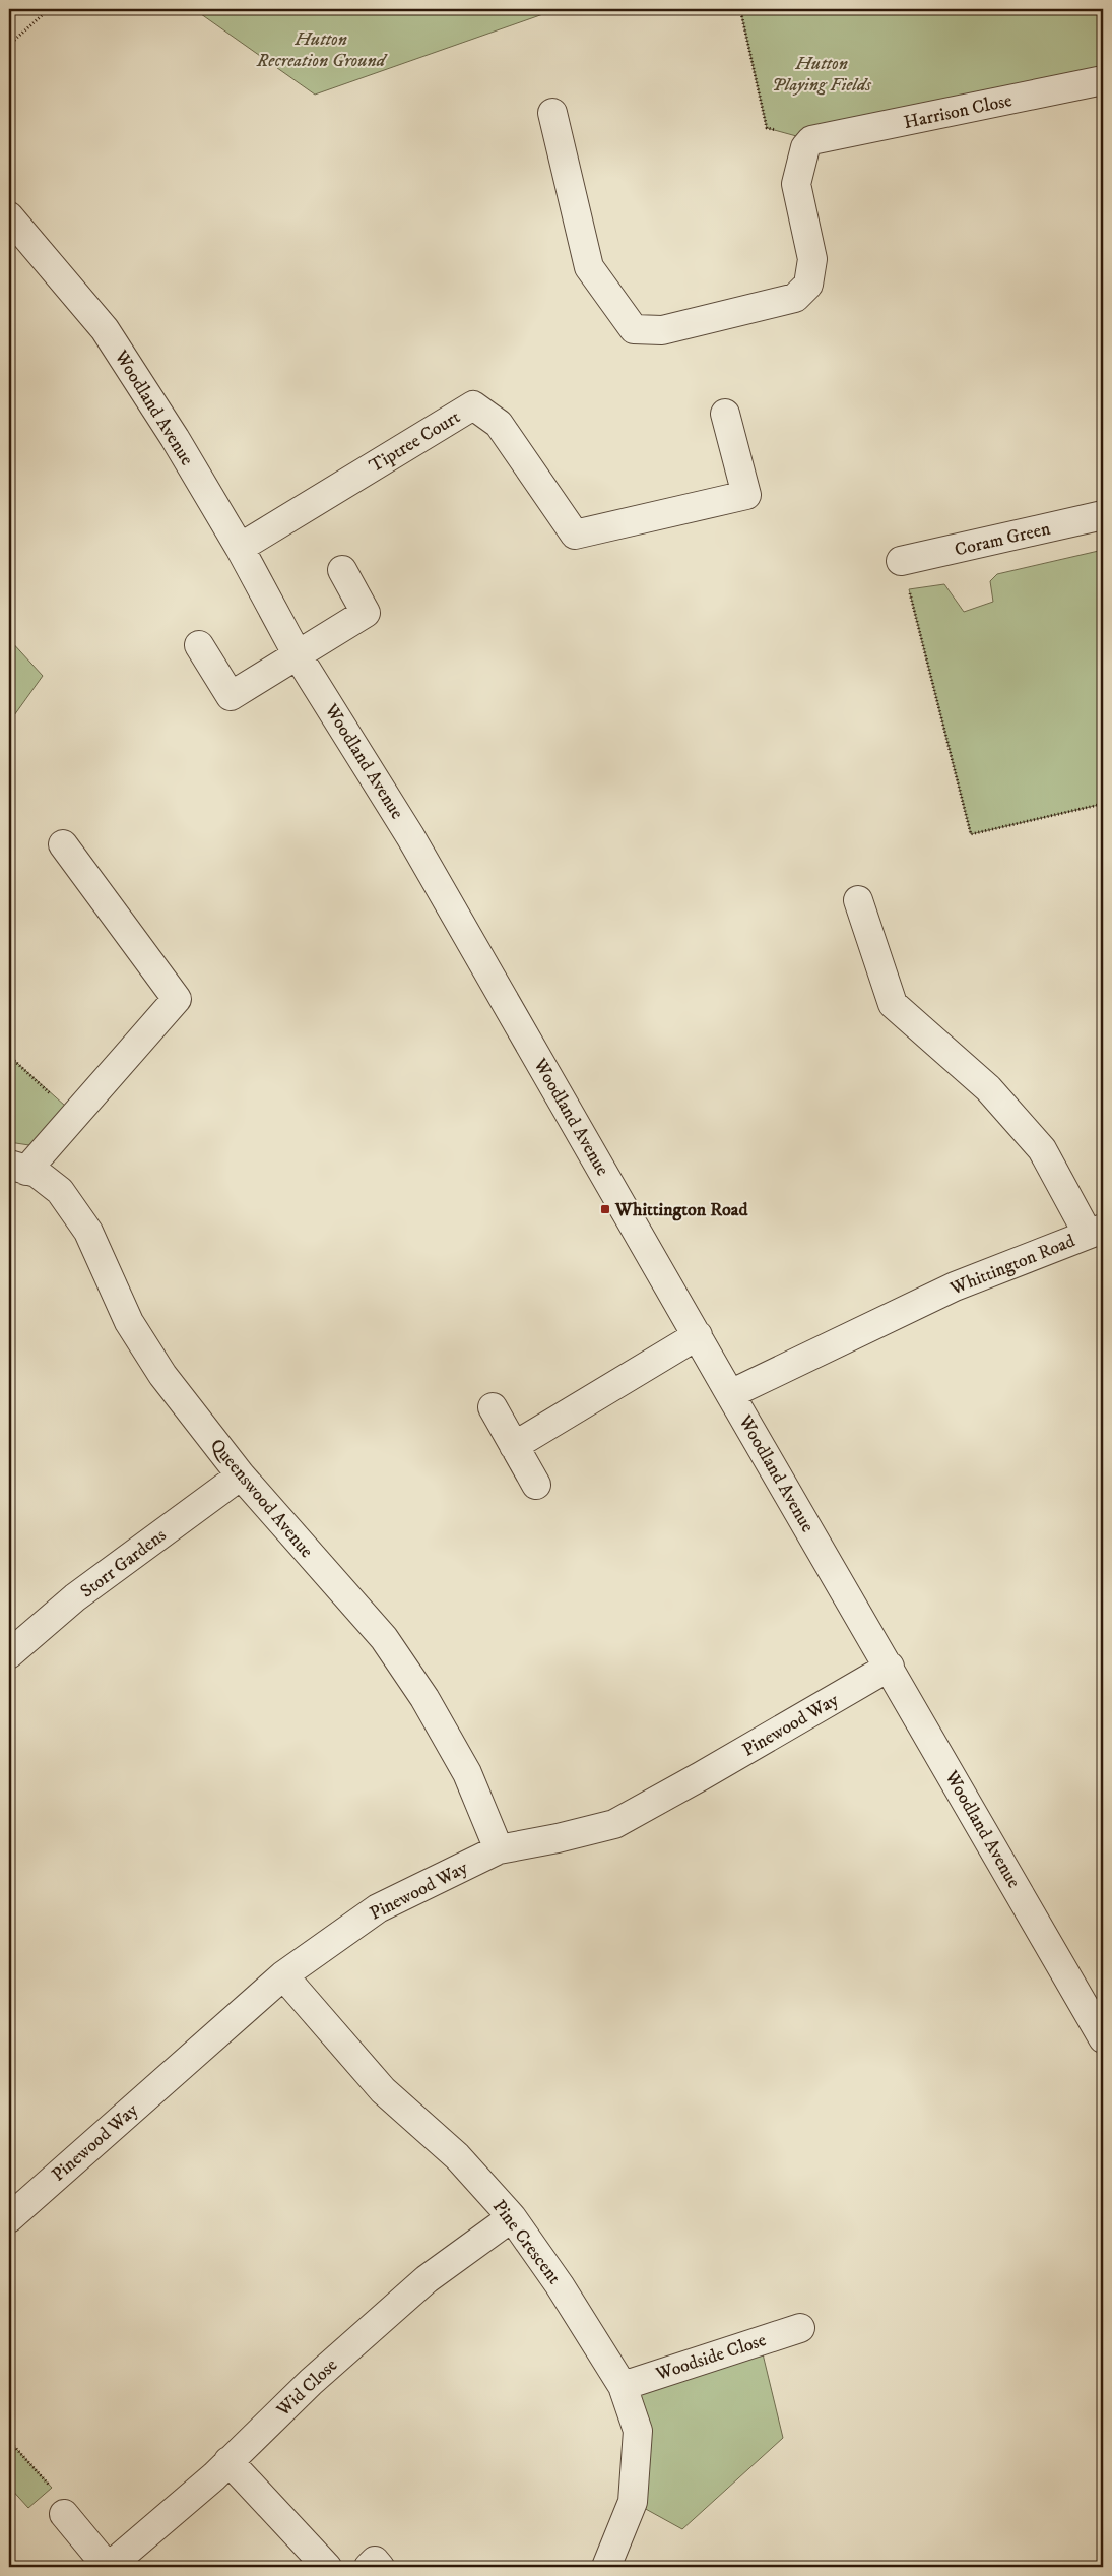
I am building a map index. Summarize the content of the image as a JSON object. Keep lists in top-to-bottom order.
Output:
{
  "streets": {
    "street": [
      "Harrison Close",
      "Woodland Avenue",
      "Tiptree Court",
      "Coram Green",
      "Whittington Road",
      "Queenswood Avenue",
      "Storr Gardens",
      "Pinewood Way",
      "Pine Crescent",
      "Woodside Close",
      "Wid Close"
    ]
  },
  "crossings": [
    ["Woodland Avenue", "Tiptree Court"],
    ["Woodland Avenue", "Whittington Road"],
    ["Woodland Avenue", "Pinewood Way"],
    ["Queenswood Avenue", "Storr Gardens"],
    ["Queenswood Avenue", "Pinewood Way"],
    ["Pinewood Way", "Pine Crescent"],
    ["Pine Crescent", "Woodside Close"],
    ["Pine Crescent", "Wid Close"]
  ],
  "parks": ["Hutton Recreation Ground", "Hutton Playing Fields"],
  "places": {
    "transit": ["Whittington Road"]
  }
}
